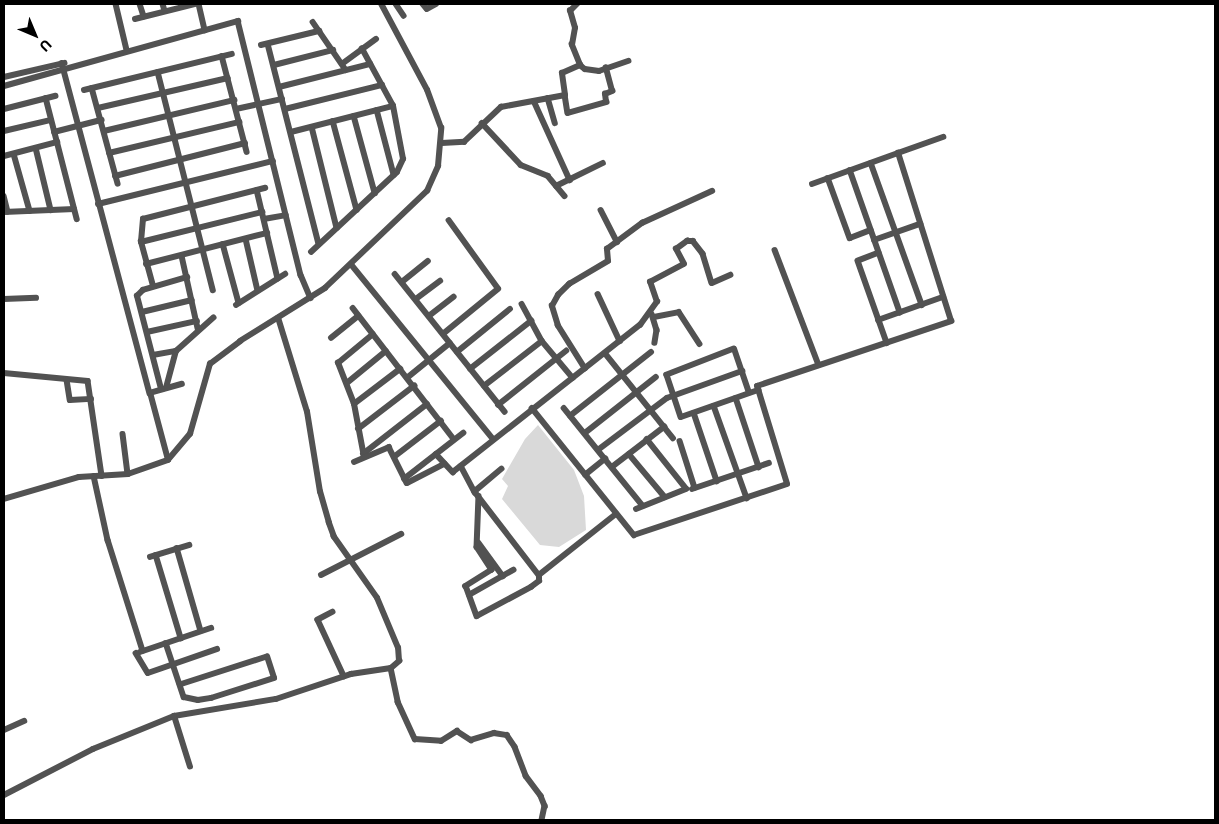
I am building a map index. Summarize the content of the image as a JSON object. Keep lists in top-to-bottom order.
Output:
{
  "north": "bottom right"
}
